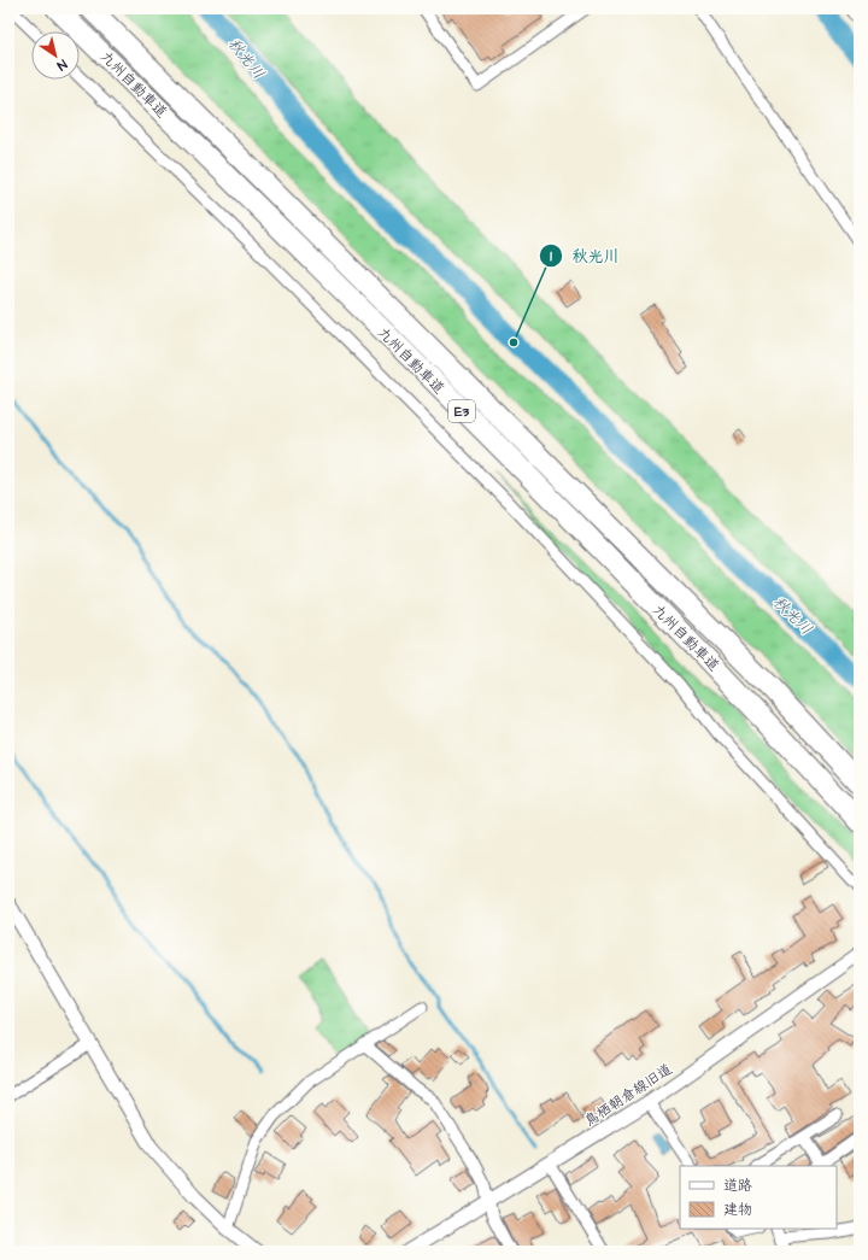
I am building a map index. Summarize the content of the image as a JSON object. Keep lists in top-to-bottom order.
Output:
{
  "streets": {
    "highway": ["九州自動車道", "E3"],
    "street": ["鳥栖朝倉線旧道"]
  },
  "water": ["秋光川"],
  "places": ["秋光川"],
  "legend": ["道路", "建物"],
  "north": "bottom right"
}
